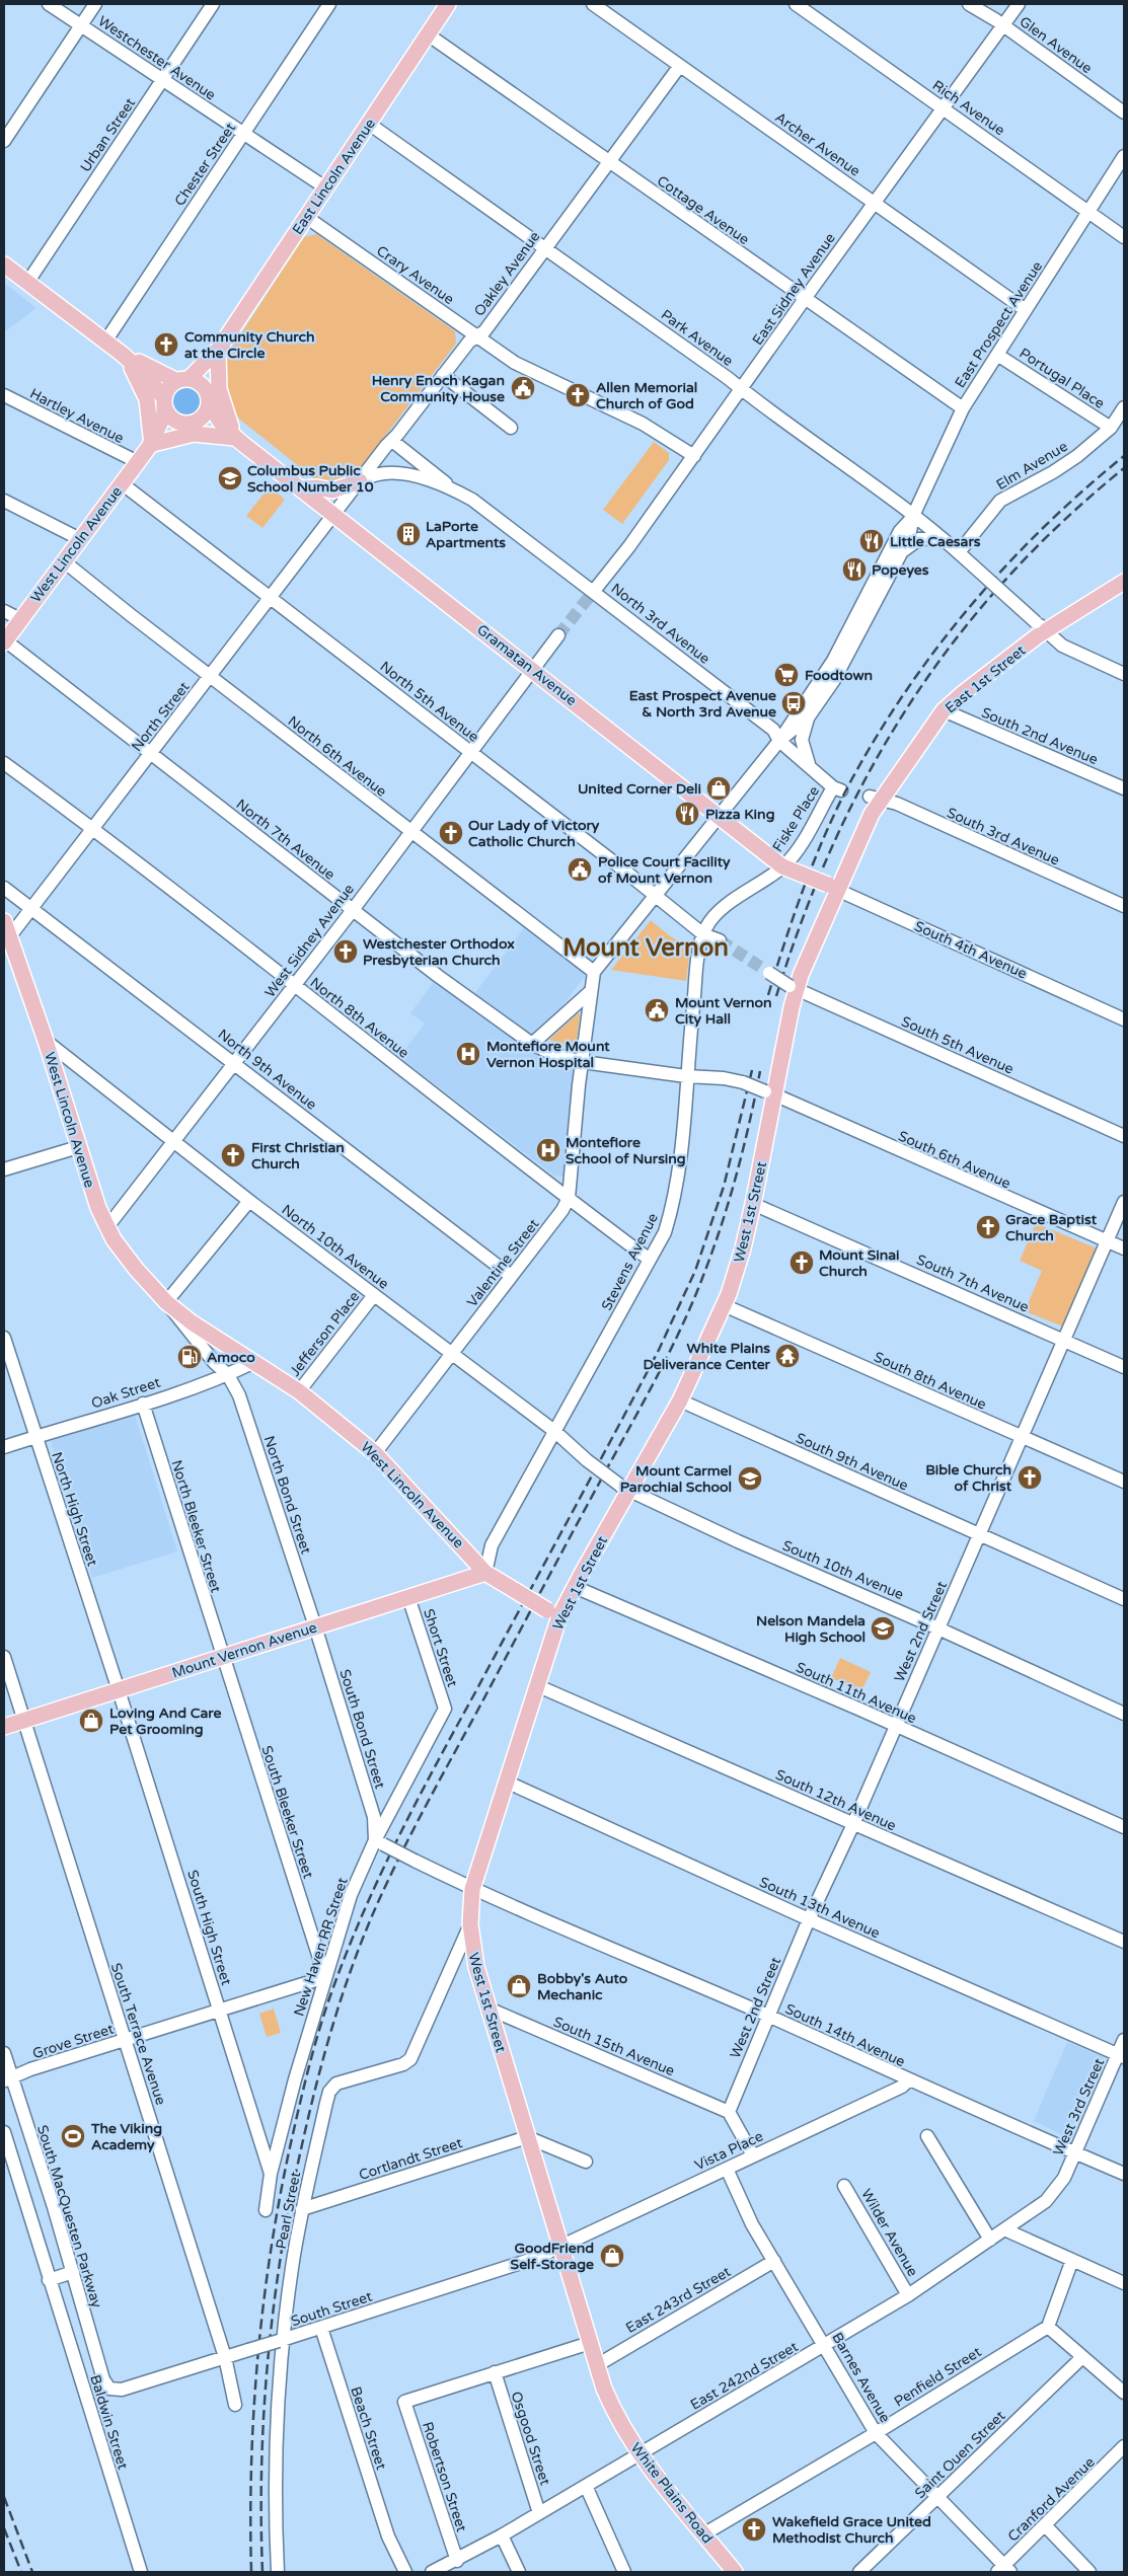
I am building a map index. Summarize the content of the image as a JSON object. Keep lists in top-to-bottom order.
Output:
{
  "streets": {
    "main road": [
      "East Lincoln Avenue",
      "West Lincoln Avenue",
      "Gramatan Avenue",
      "East 1st Street",
      "West 1st Street",
      "Mount Vernon Avenue",
      "White Plains Road"
    ],
    "street": [
      "Glen Avenue",
      "Westchester Avenue",
      "Rich Avenue",
      "Urban Street",
      "Archer Avenue",
      "Chester Street",
      "Cottage Avenue",
      "Oakley Avenue",
      "Crary Avenue",
      "East Sidney Avenue",
      "East Prospect Avenue",
      "Park Avenue",
      "Portugal Place",
      "Hartley Avenue",
      "Elm Avenue",
      "North 3rd Avenue",
      "North 5th Avenue",
      "North Street",
      "South 2nd Avenue",
      "North 6th Avenue",
      "Fiske Place",
      "South 3rd Avenue",
      "North 7th Avenue",
      "West Sidney Avenue",
      "South 4th Avenue",
      "North 8th Avenue",
      "South 5th Avenue",
      "North 9th Avenue",
      "South 6th Avenue",
      "North 10th Avenue",
      "Stevens Avenue",
      "Valentine Street",
      "South 7th Avenue",
      "Jefferson Place",
      "South 8th Avenue",
      "Oak Street",
      "South 9th Avenue",
      "North Bond Street",
      "North High Street",
      "North Bleeker Street",
      "South 10th Avenue",
      "West 2nd Street",
      "Short Street",
      "South 11th Avenue",
      "South Bond Street",
      "South 12th Avenue",
      "South Bleeker Street",
      "South 13th Avenue",
      "South High Street",
      "New Haven RR Street",
      "South Terrace Avenue",
      "South 14th Avenue",
      "Grove Street",
      "South 15th Avenue",
      "West 3rd Street",
      "Vista Place",
      "Cortlandt Street",
      "Pearl Street",
      "South MacQuesten Parkway",
      "Wilder Avenue",
      "East 243rd Street",
      "South Street",
      "East 242nd Street",
      "Penfield Street",
      "Barnes Avenue",
      "Baldwin Street",
      "Beach Street",
      "Osgood Street",
      "Saint Ouen Street",
      "Robertson Street",
      "Cranford Avenue"
    ]
  },
  "crossings": [
    ["Glen Avenue", "East Sidney Avenue"],
    ["Westchester Avenue", "Urban Street"],
    ["Westchester Avenue", "Chester Street"],
    ["Westchester Avenue", "East Lincoln Avenue"],
    ["Rich Avenue", "East Sidney Avenue"],
    ["Rich Avenue", "East Prospect Avenue"],
    ["Archer Avenue", "Oakley Avenue"],
    ["Archer Avenue", "East Sidney Avenue"],
    ["Archer Avenue", "East Prospect Avenue"],
    ["East Lincoln Avenue", "Cottage Avenue"],
    ["East Lincoln Avenue", "Crary Avenue"],
    ["East Lincoln Avenue", "Park Avenue"],
    ["East Lincoln Avenue", "West Lincoln Avenue"],
    ["East Lincoln Avenue", "Gramatan Avenue"],
    ["Cottage Avenue", "Oakley Avenue"],
    ["Cottage Avenue", "East Sidney Avenue"],
    ["Cottage Avenue", "East Prospect Avenue"],
    ["Oakley Avenue", "Crary Avenue"],
    ["Oakley Avenue", "Park Avenue"],
    ["Oakley Avenue", "North 3rd Avenue"],
    ["Oakley Avenue", "Gramatan Avenue"],
    ["Oakley Avenue", "North Street"],
    ["Crary Avenue", "East Sidney Avenue"],
    ["East Sidney Avenue", "Park Avenue"],
    ["East Sidney Avenue", "North 3rd Avenue"],
    ["East Prospect Avenue", "Park Avenue"],
    ["East Prospect Avenue", "Portugal Place"],
    ["East Prospect Avenue", "North 3rd Avenue"],
    ["East Prospect Avenue", "Gramatan Avenue"],
    ["East Prospect Avenue", "North 5th Avenue"],
    ["East Prospect Avenue", "North 6th Avenue"],
    ["East Prospect Avenue", "Valentine Street"],
    ["Park Avenue", "Elm Avenue"],
    ["Park Avenue", "East 1st Street"],
    ["Portugal Place", "Elm Avenue"],
    ["Hartley Avenue", "West Lincoln Avenue"],
    ["West Lincoln Avenue", "Gramatan Avenue"],
    ["West Lincoln Avenue", "North 5th Avenue"],
    ["West Lincoln Avenue", "North Street"],
    ["West Lincoln Avenue", "North 6th Avenue"],
    ["West Lincoln Avenue", "North 7th Avenue"],
    ["West Lincoln Avenue", "West Sidney Avenue"],
    ["West Lincoln Avenue", "West 1st Street"],
    ["West Lincoln Avenue", "North 10th Avenue"],
    ["West Lincoln Avenue", "Stevens Avenue"],
    ["West Lincoln Avenue", "Valentine Street"],
    ["West Lincoln Avenue", "Jefferson Place"],
    ["West Lincoln Avenue", "Oak Street"],
    ["West Lincoln Avenue", "North Bond Street"],
    ["West Lincoln Avenue", "Mount Vernon Avenue"],
    ["North 3rd Avenue", "Fiske Place"],
    ["Gramatan Avenue", "East 1st Street"],
    ["Gramatan Avenue", "North Street"],
    ["Gramatan Avenue", "Fiske Place"],
    ["Gramatan Avenue", "West Sidney Avenue"],
    ["Gramatan Avenue", "South 4th Avenue"],
    ["Gramatan Avenue", "West 1st Street"],
    ["East 1st Street", "South 2nd Avenue"],
    ["East 1st Street", "South 3rd Avenue"],
    ["East 1st Street", "South 4th Avenue"],
    ["East 1st Street", "West 1st Street"],
    ["North 5th Avenue", "North Street"],
    ["North 5th Avenue", "West Sidney Avenue"],
    ["North 5th Avenue", "Stevens Avenue"],
    ["North Street", "North 6th Avenue"],
    ["North Street", "North 7th Avenue"],
    ["North Street", "North 8th Avenue"],
    ["North Street", "North 9th Avenue"],
    ["North 6th Avenue", "West Sidney Avenue"],
    ["North 6th Avenue", "Valentine Street"],
    ["North 7th Avenue", "West Sidney Avenue"],
    ["North 7th Avenue", "South 6th Avenue"],
    ["North 7th Avenue", "Stevens Avenue"],
    ["North 7th Avenue", "Valentine Street"],
    ["West Sidney Avenue", "North 8th Avenue"],
    ["West Sidney Avenue", "North 9th Avenue"],
    ["West Sidney Avenue", "North 10th Avenue"],
    ["South 4th Avenue", "West 1st Street"],
    ["North 8th Avenue", "Stevens Avenue"],
    ["North 8th Avenue", "Valentine Street"],
    ["South 5th Avenue", "West 1st Street"],
    ["North 9th Avenue", "Valentine Street"],
    ["South 6th Avenue", "West 1st Street"],
    ["South 6th Avenue", "Stevens Avenue"],
    ["South 6th Avenue", "West 2nd Street"],
    ["West 1st Street", "South 7th Avenue"],
    ["West 1st Street", "South 8th Avenue"],
    ["West 1st Street", "South 9th Avenue"],
    ["West 1st Street", "South 10th Avenue"],
    ["West 1st Street", "South 11th Avenue"],
    ["West 1st Street", "South 12th Avenue"],
    ["West 1st Street", "South 13th Avenue"],
    ["West 1st Street", "South 14th Avenue"],
    ["West 1st Street", "South 15th Avenue"],
    ["West 1st Street", "Vista Place"],
    ["West 1st Street", "Cortlandt Street"],
    ["West 1st Street", "Pearl Street"],
    ["West 1st Street", "South Street"],
    ["West 1st Street", "White Plains Road"],
    ["North 10th Avenue", "Stevens Avenue"],
    ["North 10th Avenue", "Valentine Street"],
    ["North 10th Avenue", "Jefferson Place"],
    ["North 10th Avenue", "South 10th Avenue"],
    ["Stevens Avenue", "Mount Vernon Avenue"],
    ["South 7th Avenue", "West 2nd Street"],
    ["South 8th Avenue", "West 2nd Street"],
    ["Oak Street", "North Bond Street"],
    ["Oak Street", "North High Street"],
    ["Oak Street", "North Bleeker Street"],
    ["South 9th Avenue", "West 2nd Street"],
    ["North Bond Street", "Mount Vernon Avenue"],
    ["North Bond Street", "South Bond Street"],
    ["North High Street", "Mount Vernon Avenue"],
    ["North High Street", "South High Street"],
    ["North Bleeker Street", "Mount Vernon Avenue"],
    ["North Bleeker Street", "South Bleeker Street"],
    ["South 10th Avenue", "West 2nd Street"],
    ["West 2nd Street", "South 11th Avenue"],
    ["West 2nd Street", "South 12th Avenue"],
    ["West 2nd Street", "South 13th Avenue"],
    ["West 2nd Street", "South 14th Avenue"],
    ["West 2nd Street", "South 15th Avenue"],
    ["Short Street", "Mount Vernon Avenue"],
    ["Short Street", "New Haven RR Street"],
    ["Mount Vernon Avenue", "South Bond Street"],
    ["Mount Vernon Avenue", "South Bleeker Street"],
    ["Mount Vernon Avenue", "South High Street"],
    ["Mount Vernon Avenue", "South Terrace Avenue"],
    ["South Bond Street", "New Haven RR Street"],
    ["South Bond Street", "South 14th Avenue"],
    ["South Bleeker Street", "New Haven RR Street"],
    ["South Bleeker Street", "Grove Street"],
    ["South 13th Avenue", "West 3rd Street"],
    ["South High Street", "New Haven RR Street"],
    ["South High Street", "Grove Street"],
    ["New Haven RR Street", "South 14th Avenue"],
    ["New Haven RR Street", "Grove Street"],
    ["South Terrace Avenue", "Grove Street"],
    ["South Terrace Avenue", "South Street"],
    ["South 14th Avenue", "West 3rd Street"],
    ["South 14th Avenue", "Vista Place"],
    ["Grove Street", "South MacQuesten Parkway"],
    ["West 3rd Street", "East 242nd Street"],
    ["Vista Place", "South Street"],
    ["Vista Place", "Barnes Avenue"],
    ["Cortlandt Street", "Pearl Street"],
    ["Pearl Street", "South Street"],
    ["South MacQuesten Parkway", "South Street"],
    ["Wilder Avenue", "East 242nd Street"],
    ["East 243rd Street", "Barnes Avenue"],
    ["East 243rd Street", "White Plains Road"],
    ["South Street", "Beach Street"],
    ["East 242nd Street", "Barnes Avenue"],
    ["East 242nd Street", "Osgood Street"],
    ["East 242nd Street", "Robertson Street"],
    ["East 242nd Street", "White Plains Road"],
    ["Penfield Street", "Barnes Avenue"],
    ["Penfield Street", "White Plains Road"],
    ["Barnes Avenue", "Saint Ouen Street"],
    ["Barnes Avenue", "Cranford Avenue"],
    ["Osgood Street", "Robertson Street"]
  ],
  "districts": ["Mount Vernon"],
  "places": {
    "church": [
      "Community Church at the Circle",
      "Allen Memorial Church of God",
      "Our Lady of Victory Catholic Church",
      "Westchester Orthodox Presbyterian Church",
      "First Christian Church",
      "Grace Baptist Church",
      "Mount Sinai Church",
      "Bible Church of Christ",
      "Wakefield Grace United Methodist Church"
    ],
    "public building": ["Henry Enoch Kagan Community House", "Police Court Facility of Mount Vernon", "Mount Vernon City Hall"],
    "school or university": ["Columbus Public School Number 10", "Mount Carmel Parochial School", "Nelson Mandela High School"],
    "building": ["LaPorte Apartments"],
    "restaurant": ["Little Caesars", "Popeyes", "Pizza King"],
    "supermarket": ["Foodtown"],
    "bus stop": ["East Prospect Avenue & North 3rd Avenue"],
    "shop": [
      "United Corner Deli",
      "Loving And Care Pet Grooming",
      "Bobby's Auto Mechanic",
      "GoodFriend Self-Storage"
    ],
    "hospital": ["Montefiore Mount Vernon Hospital", "Montefiore School of Nursing"],
    "temple": ["White Plains Deliverance Center"],
    "fuel station": ["Amoco"],
    "sports": ["The Viking Academy"]
  }
}
